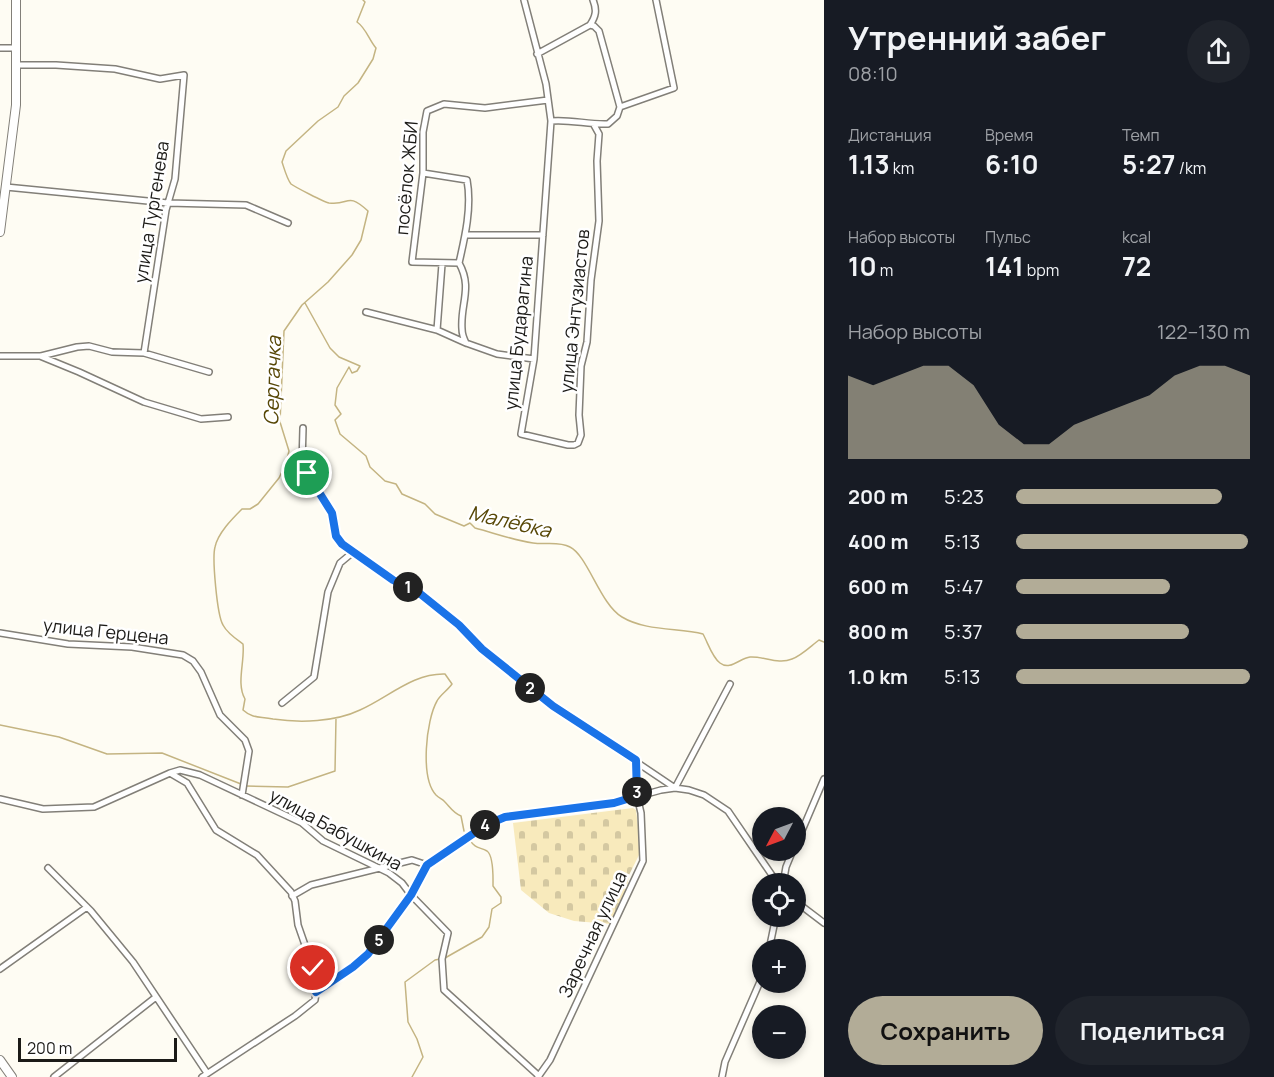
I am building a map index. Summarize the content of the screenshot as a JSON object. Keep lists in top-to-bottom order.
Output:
{
  "streets": {
    "street": [
      "посёлок ЖБИ",
      "улица Тургенева",
      "улица Энтузиастов",
      "улица Бударагина",
      "улица Герцена",
      "улица Бабушкина",
      "Заречная улица"
    ]
  },
  "crossings": [
    ["посёлок ЖБИ", "улица Бударагина"],
    ["улица Энтузиастов", "улица Бударагина"],
    ["улица Герцена", "улица Бабушкина"],
    ["улица Бабушкина", "Заречная улица"]
  ],
  "water": ["Сергачка", "Малёбка"],
  "scale_bar": "200 m",
  "north": "bottom left",
  "page": {
    "heading": ["Утренний забег", "08:10"],
    "stats": [
      ["Дистанция", "1.13 km"],
      ["Время", "6:10"],
      ["Темп", "5:27 /km"],
      ["Набор высоты", "10 m"],
      ["Пульс", "141 bpm"],
      ["kcal", "72"]
    ],
    "chart": ["Набор высоты", "122–130 m"],
    "list": [
      {
        "name": "200 m",
        "note": "5:23"
      },
      {
        "name": "400 m",
        "note": "5:13"
      },
      {
        "name": "600 m",
        "note": "5:47"
      },
      {
        "name": "800 m",
        "note": "5:37"
      },
      {
        "name": "1.0 km",
        "note": "5:13"
      }
    ],
    "pins": [
      "1",
      "2",
      "3",
      "4",
      "5"
    ],
    "map_buttons": ["+", "−"],
    "buttons": ["Сохранить", "Поделиться"],
    "scale": "200 m"
  }
}
